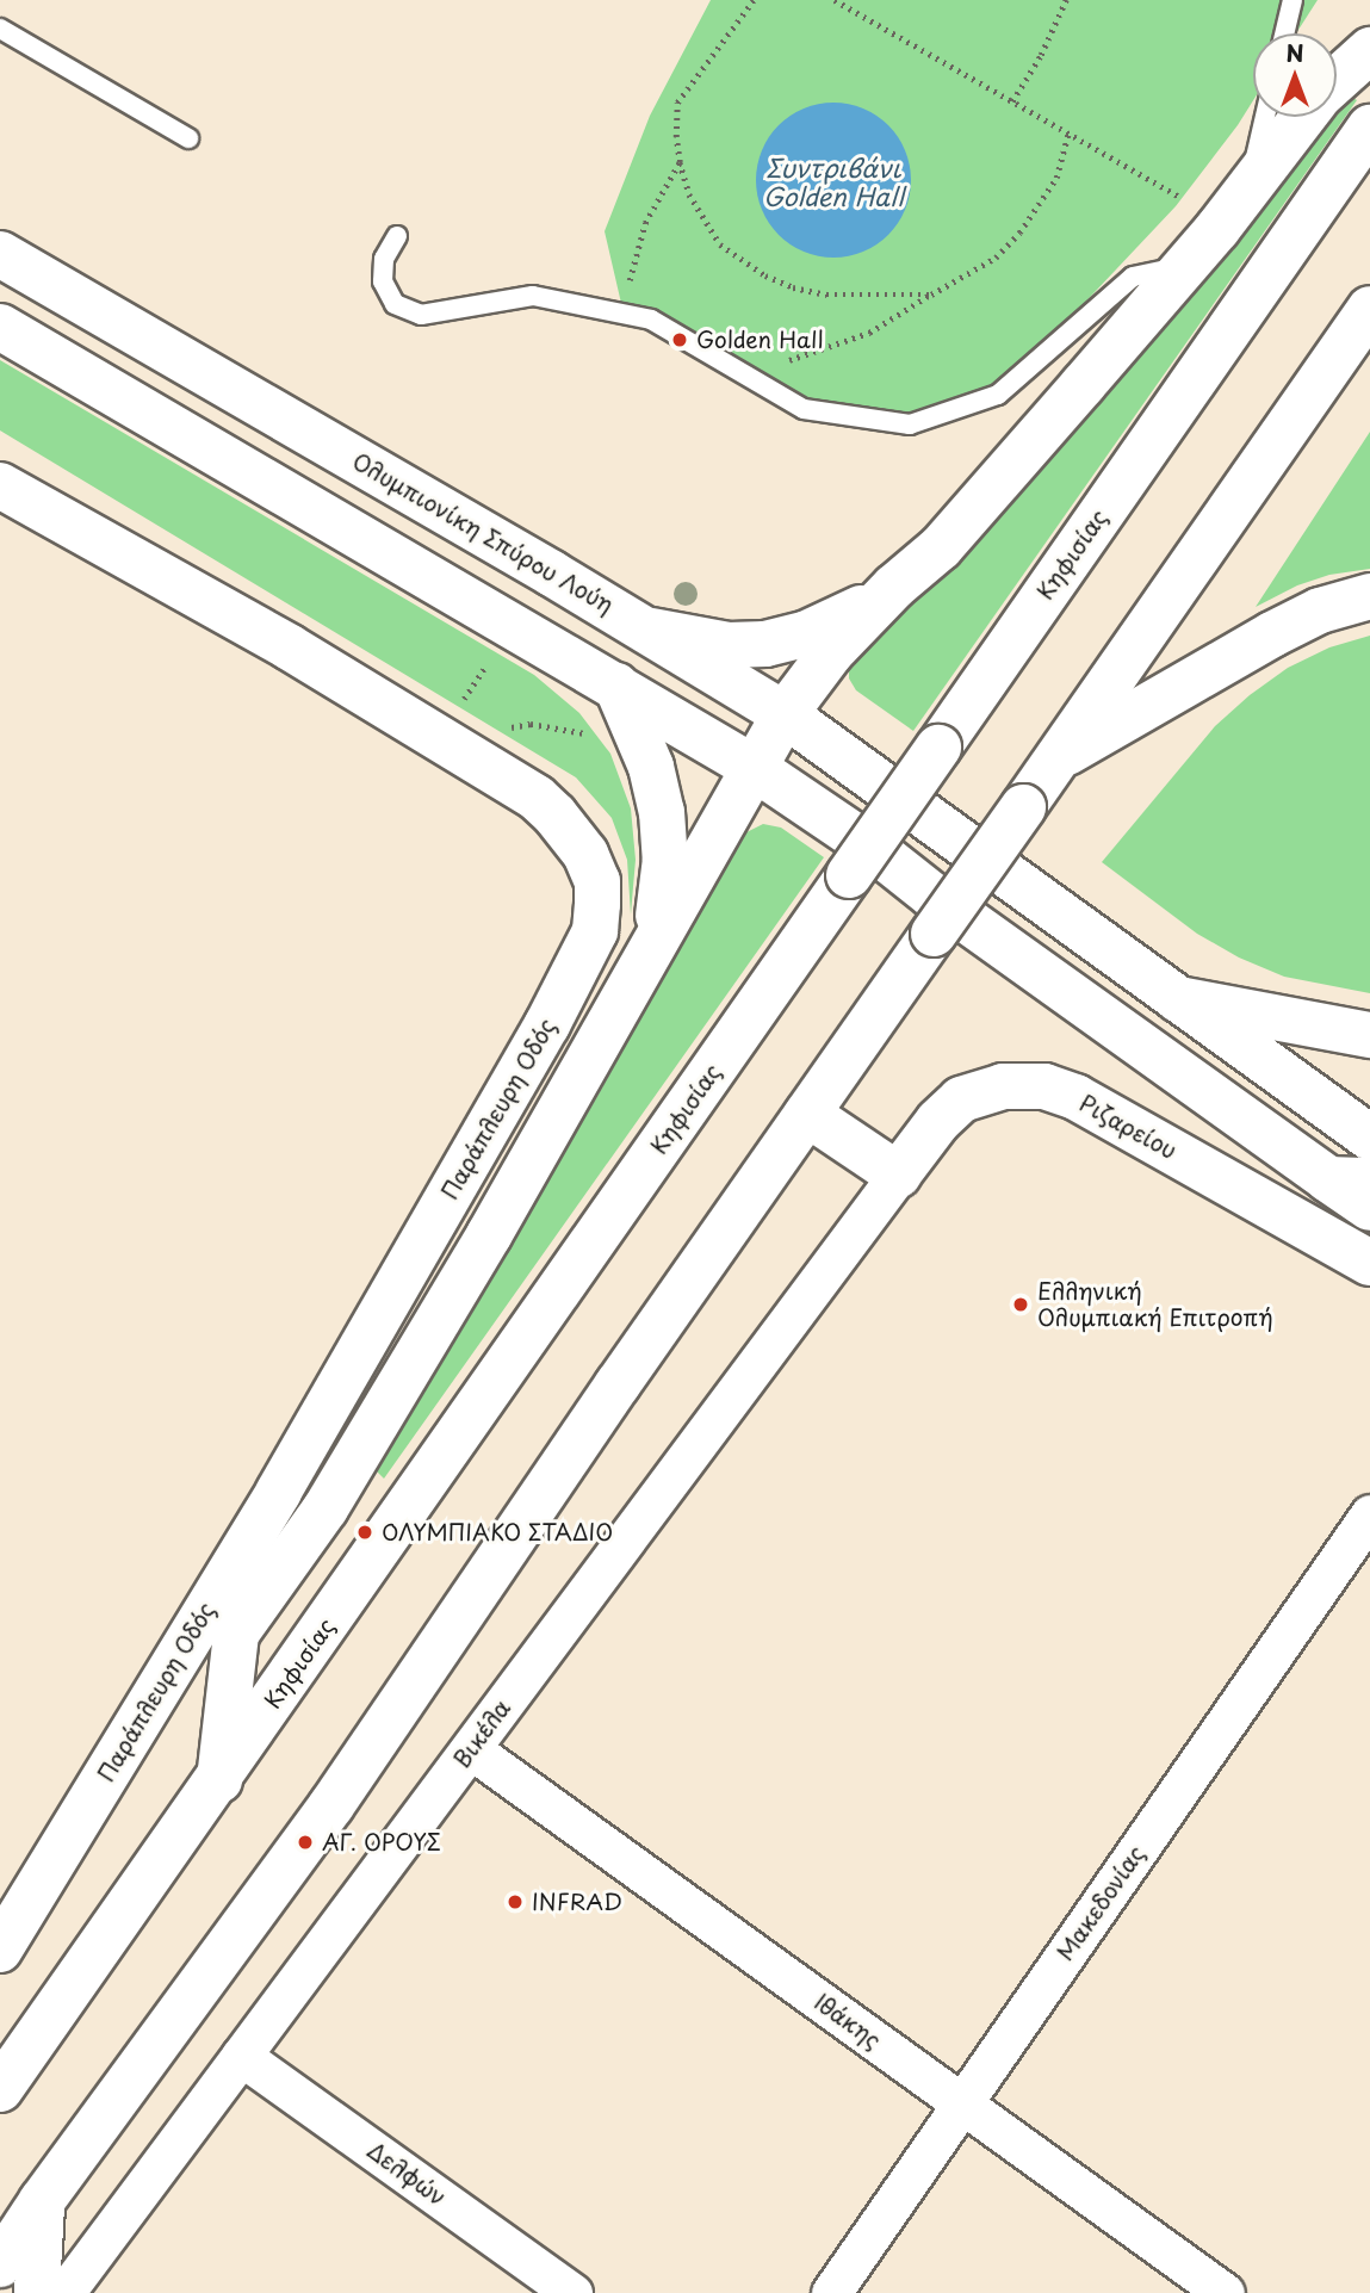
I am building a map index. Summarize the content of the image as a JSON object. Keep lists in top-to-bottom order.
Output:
{
  "streets": {
    "main road": [
      "Ολυμπιονίκη Σπύρου Λούη",
      "Κηφισίας",
      "Παράπλευρη Οδός",
      "Ριζαρείου"
    ],
    "street": [
      "Βικέλα",
      "Μακεδονίας",
      "Ιθάκης",
      "Δελφών"
    ]
  },
  "crossings": [
    ["Ριζαρείου", "Βικέλα"],
    ["Βικέλα", "Ιθάκης"],
    ["Βικέλα", "Δελφών"],
    ["Μακεδονίας", "Ιθάκης"]
  ],
  "water": ["Συντριβάνι Golden Hall"],
  "places": [
    "Golden Hall",
    "Ελληνική Ολυμπιακή Επιτροπή",
    "ΟΛΥΜΠΙΑΚΟ ΣΤΑΔΙΟ",
    "ΑΓ. ΟΡΟΥΣ",
    "INFRAD"
  ],
  "north": "top"
}
